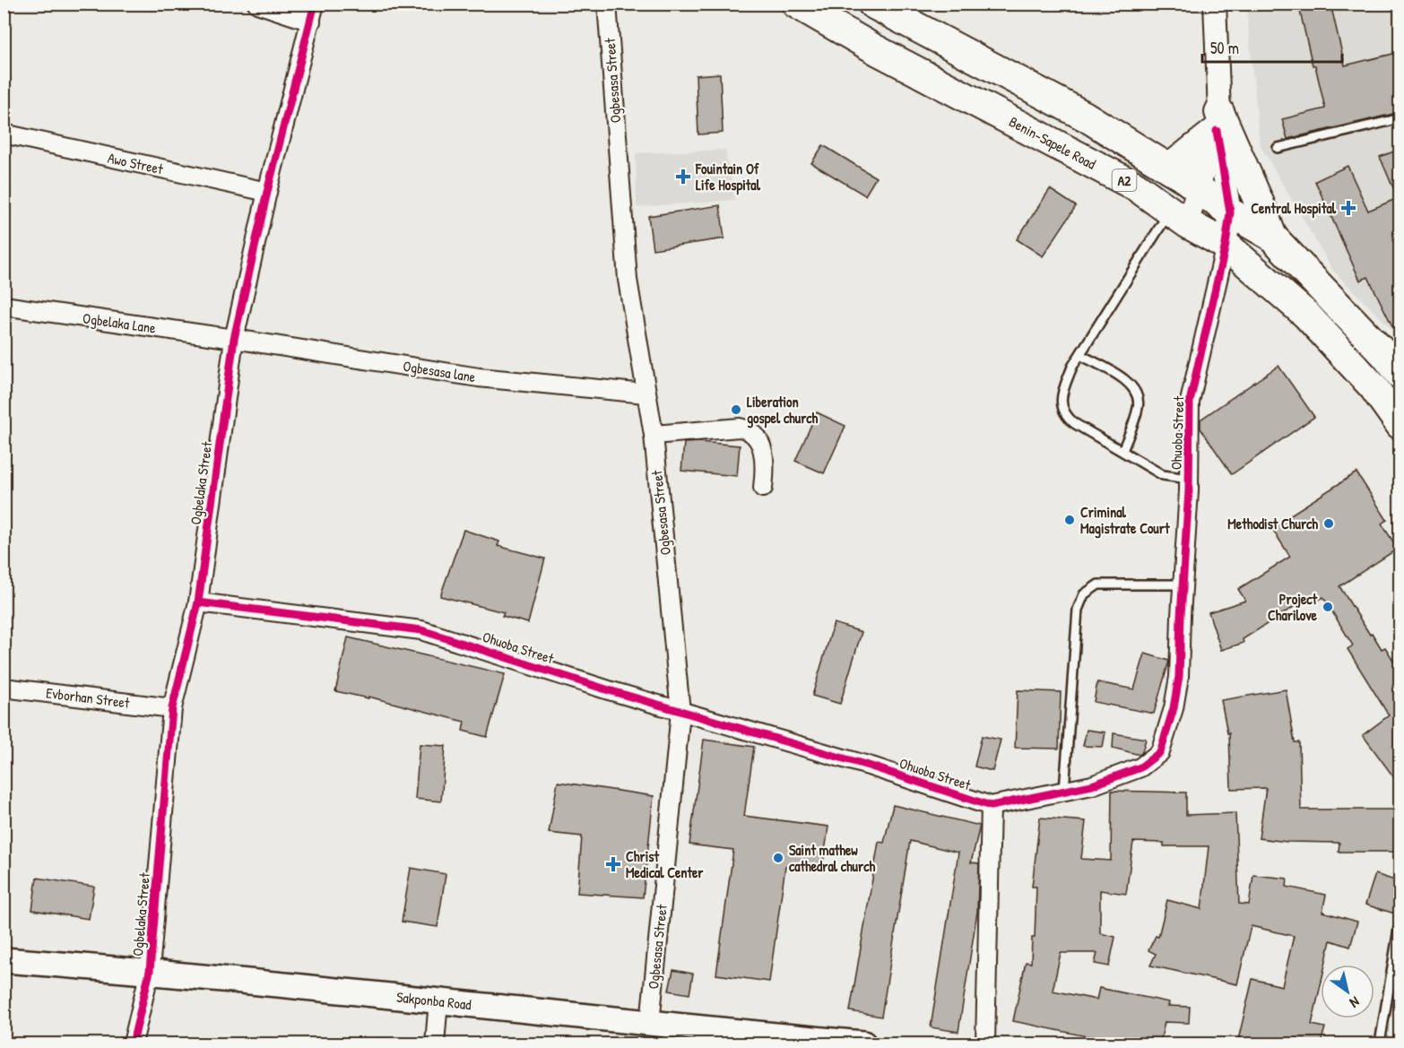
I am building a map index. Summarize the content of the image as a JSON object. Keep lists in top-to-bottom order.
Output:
{
  "streets": {
    "highway": ["Benin-Sapele Road", "A2"],
    "main road": ["Sakponba Road"],
    "street": [
      "Ogbesasa Street",
      "Awo Street",
      "Ogbelaka Lane",
      "Ogbesasa lane",
      "Ohuoba Street",
      "Ogbelaka Street",
      "Evborhan Street"
    ]
  },
  "crossings": [
    ["Ogbesasa Street", "Ogbesasa lane"],
    ["Ogbesasa Street", "Ohuoba Street"],
    ["Ogbesasa Street", "Sakponba Road"],
    ["Benin-Sapele Road", "Ohuoba Street"],
    ["Awo Street", "Ogbelaka Street"],
    ["Ogbelaka Lane", "Ogbesasa lane"],
    ["Ogbelaka Lane", "Ogbelaka Street"],
    ["Ogbesasa lane", "Ogbelaka Street"],
    ["Ohuoba Street", "Ogbelaka Street"],
    ["Ogbelaka Street", "Evborhan Street"],
    ["Ogbelaka Street", "Sakponba Road"]
  ],
  "places": {
    "health": ["Fouintain Of Life Hospital", "Central Hospital", "Christ Medical Center"],
    "other": [
      "Liberation gospel church",
      "Criminal Magistrate Court",
      "Methodist Church",
      "Project Charilove",
      "Saint mathew cathedral church"
    ]
  },
  "scale_bar": "50 m",
  "north": "bottom right"
}
